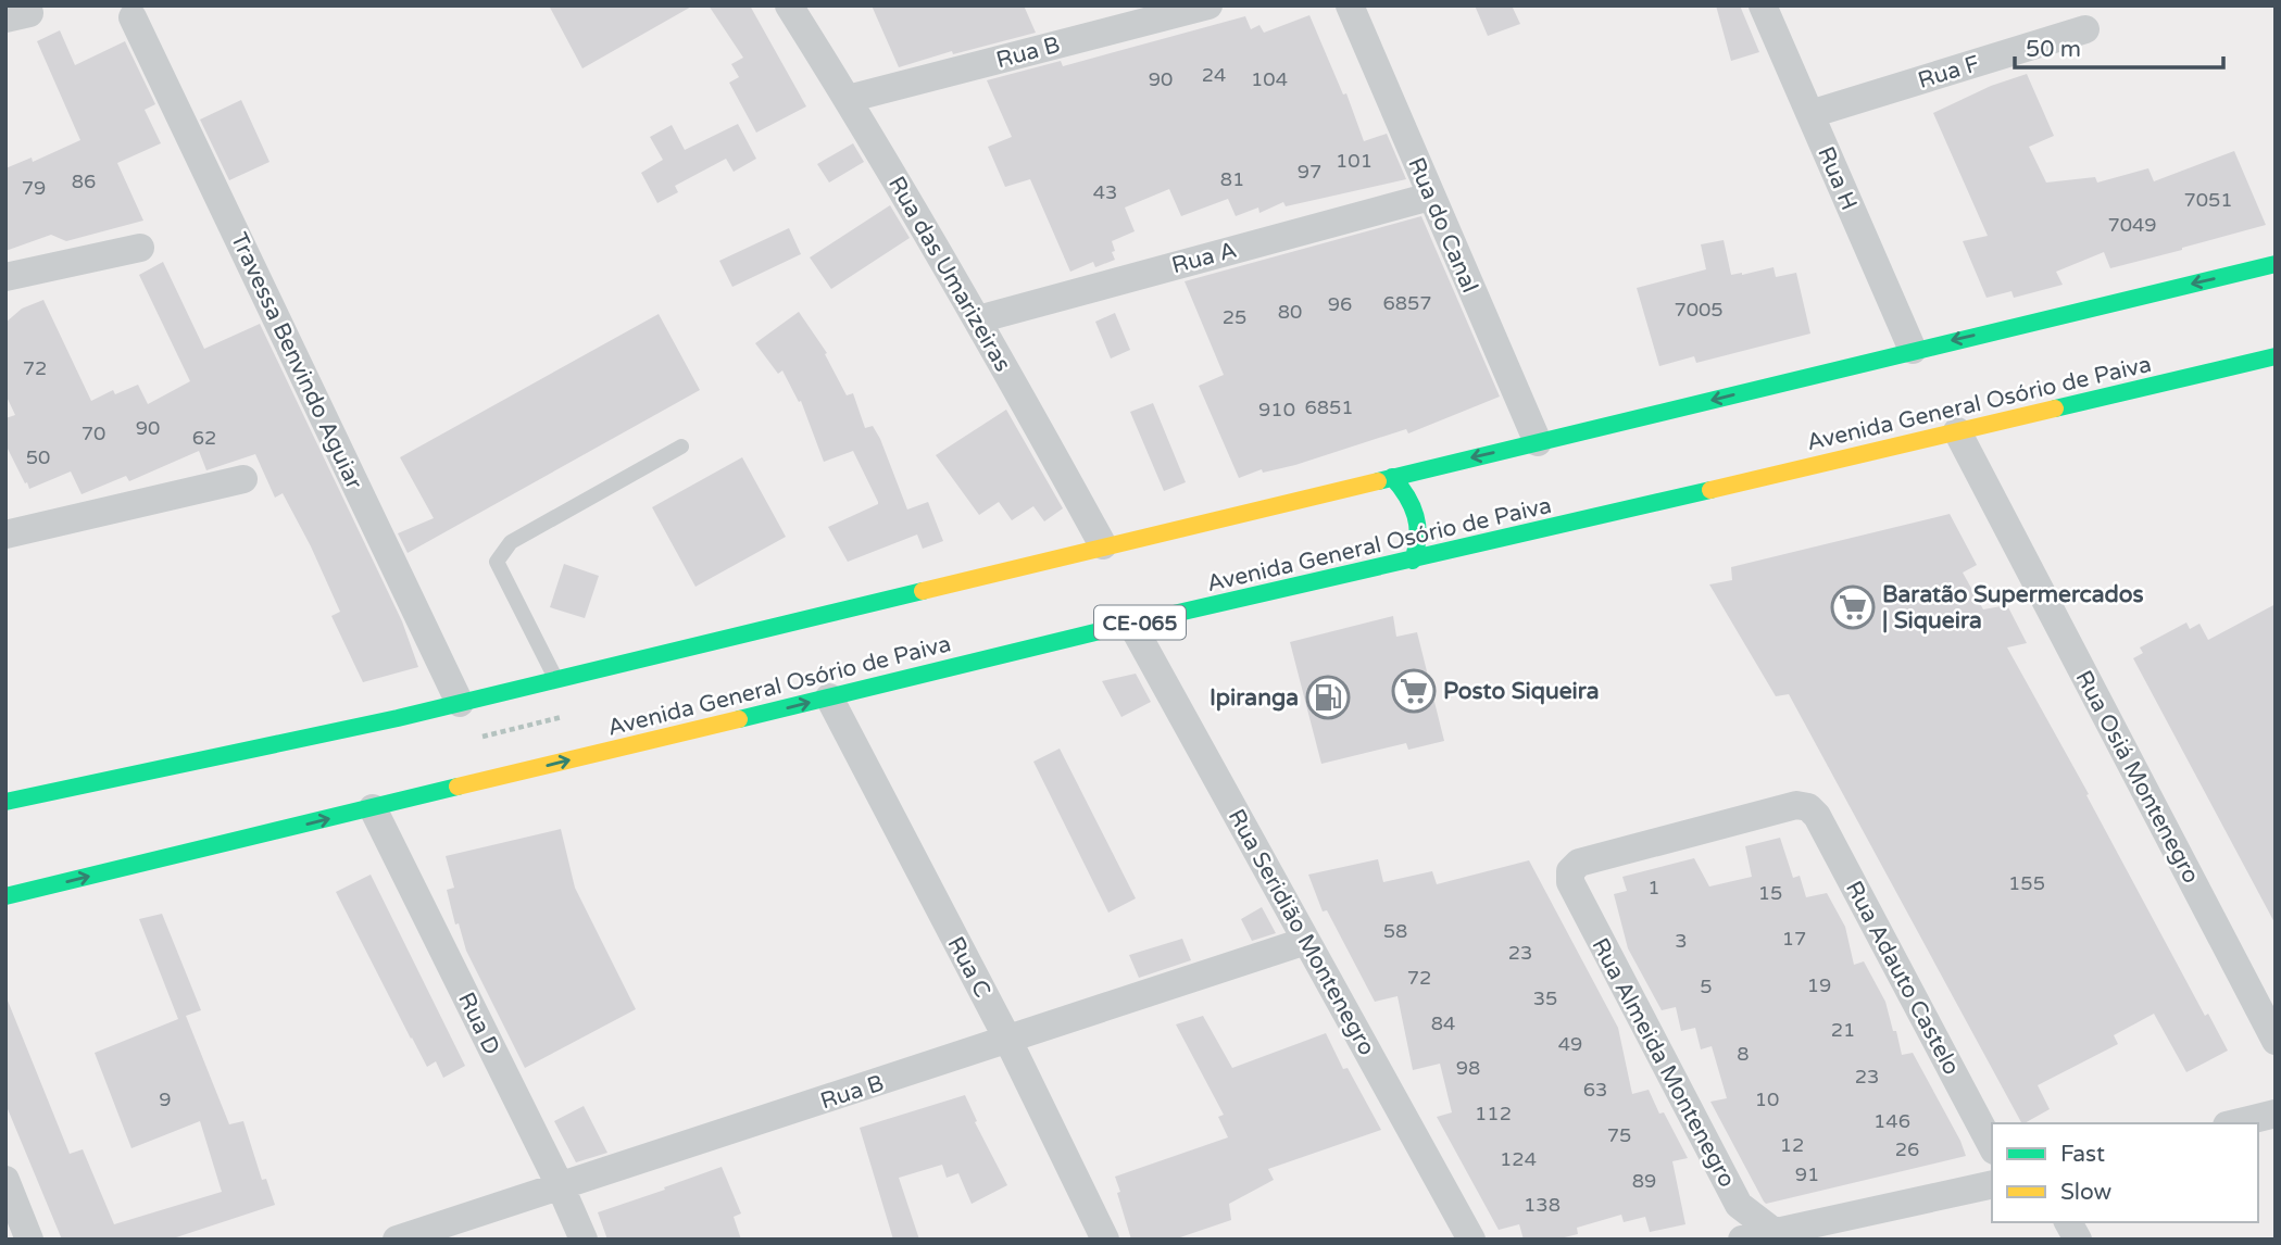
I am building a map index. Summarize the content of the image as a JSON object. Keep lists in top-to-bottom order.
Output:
{
  "streets": {
    "main road": ["Avenida General Osório de Paiva", "CE-065"],
    "street": [
      "Rua B",
      "Rua F",
      "Rua H",
      "Rua do Canal",
      "Rua A",
      "Rua das Umarizeiras",
      "Travessa Benvindo Aguiar",
      "Rua Osiá Montenegro",
      "Rua Seridião Montenegro",
      "Rua C",
      "Rua Adauto Castelo",
      "Rua D",
      "Rua Almeida Montenegro"
    ]
  },
  "crossings": [
    ["Rua B", "Rua das Umarizeiras"],
    ["Rua B", "Rua Seridião Montenegro"],
    ["Rua B", "Rua C"],
    ["Rua B", "Rua D"],
    ["Rua F", "Rua H"],
    ["Rua do Canal", "Rua A"],
    ["Rua A", "Rua das Umarizeiras"],
    ["Avenida General Osório de Paiva", "Rua Osiá Montenegro"],
    ["Avenida General Osório de Paiva", "Rua Seridião Montenegro"],
    ["Avenida General Osório de Paiva", "Rua C"],
    ["Avenida General Osório de Paiva", "Rua D"],
    ["Rua Adauto Castelo", "Rua Almeida Montenegro"]
  ],
  "places": {
    "supermarket": ["Baratão Supermercados | Siqueira", "Posto Siqueira"],
    "fuel station": ["Ipiranga"]
  },
  "house_numbers": [
    "24",
    "90",
    "104",
    "101",
    "97",
    "81",
    "86",
    "79",
    "43",
    "7051",
    "7049",
    "6857",
    "96",
    "7005",
    "80",
    "25",
    "72",
    "6851",
    "910",
    "90",
    "70",
    "62",
    "50",
    "155",
    "1",
    "15",
    "58",
    "17",
    "3",
    "23",
    "72",
    "19",
    "5",
    "35",
    "84",
    "21",
    "49",
    "8",
    "98",
    "23",
    "63",
    "9",
    "10",
    "112",
    "146",
    "75",
    "12",
    "26",
    "124",
    "91",
    "89",
    "138"
  ],
  "legend": ["Fast", "Slow"],
  "scale_bar": "50 m"
}
